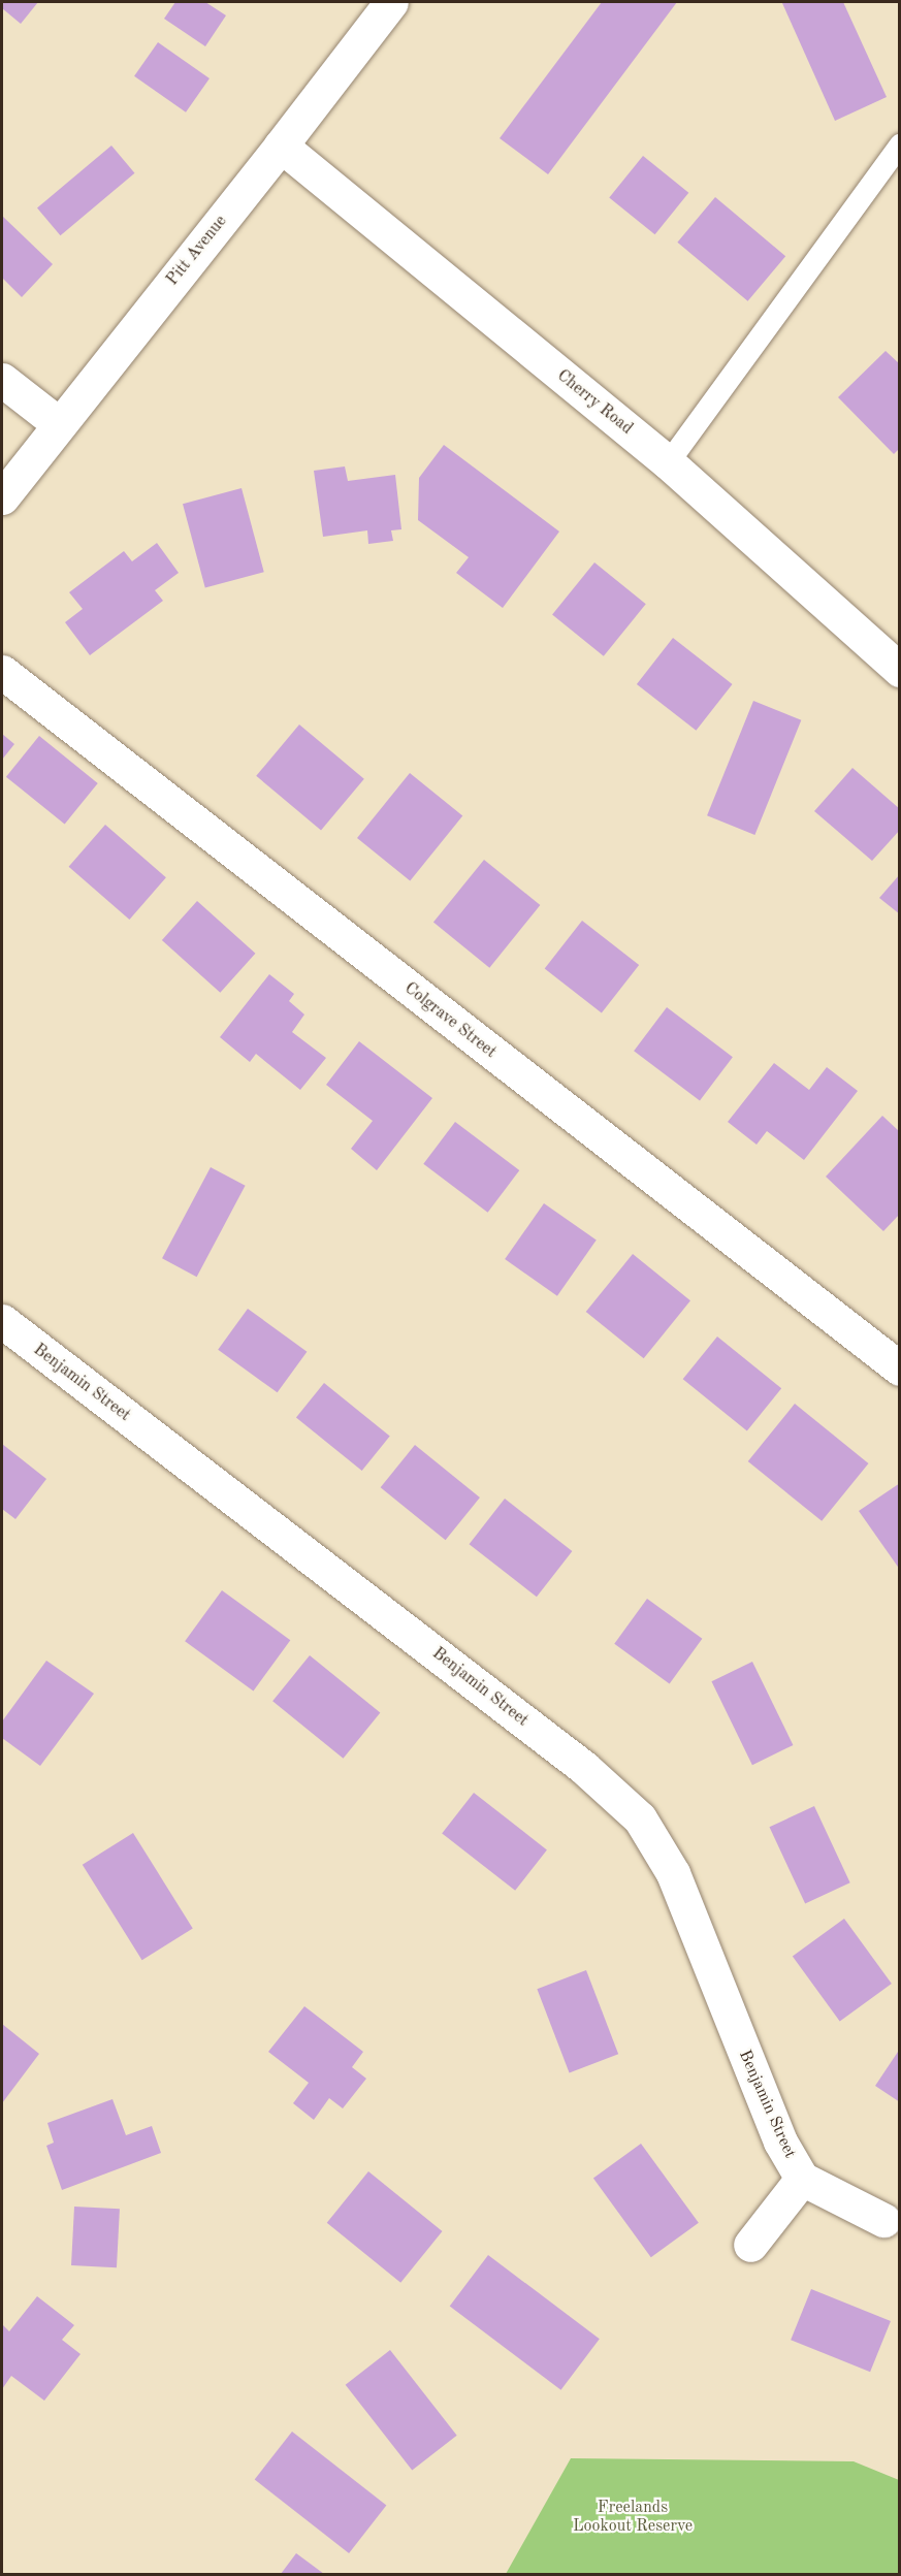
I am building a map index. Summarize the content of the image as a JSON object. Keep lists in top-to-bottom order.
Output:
{
  "streets": {
    "street": [
      "Pitt Avenue",
      "Cherry Road",
      "Colgrave Street",
      "Benjamin Street"
    ]
  },
  "crossings": [
    ["Pitt Avenue", "Cherry Road"]
  ],
  "parks": ["Freelands Lookout Reserve"]
}
